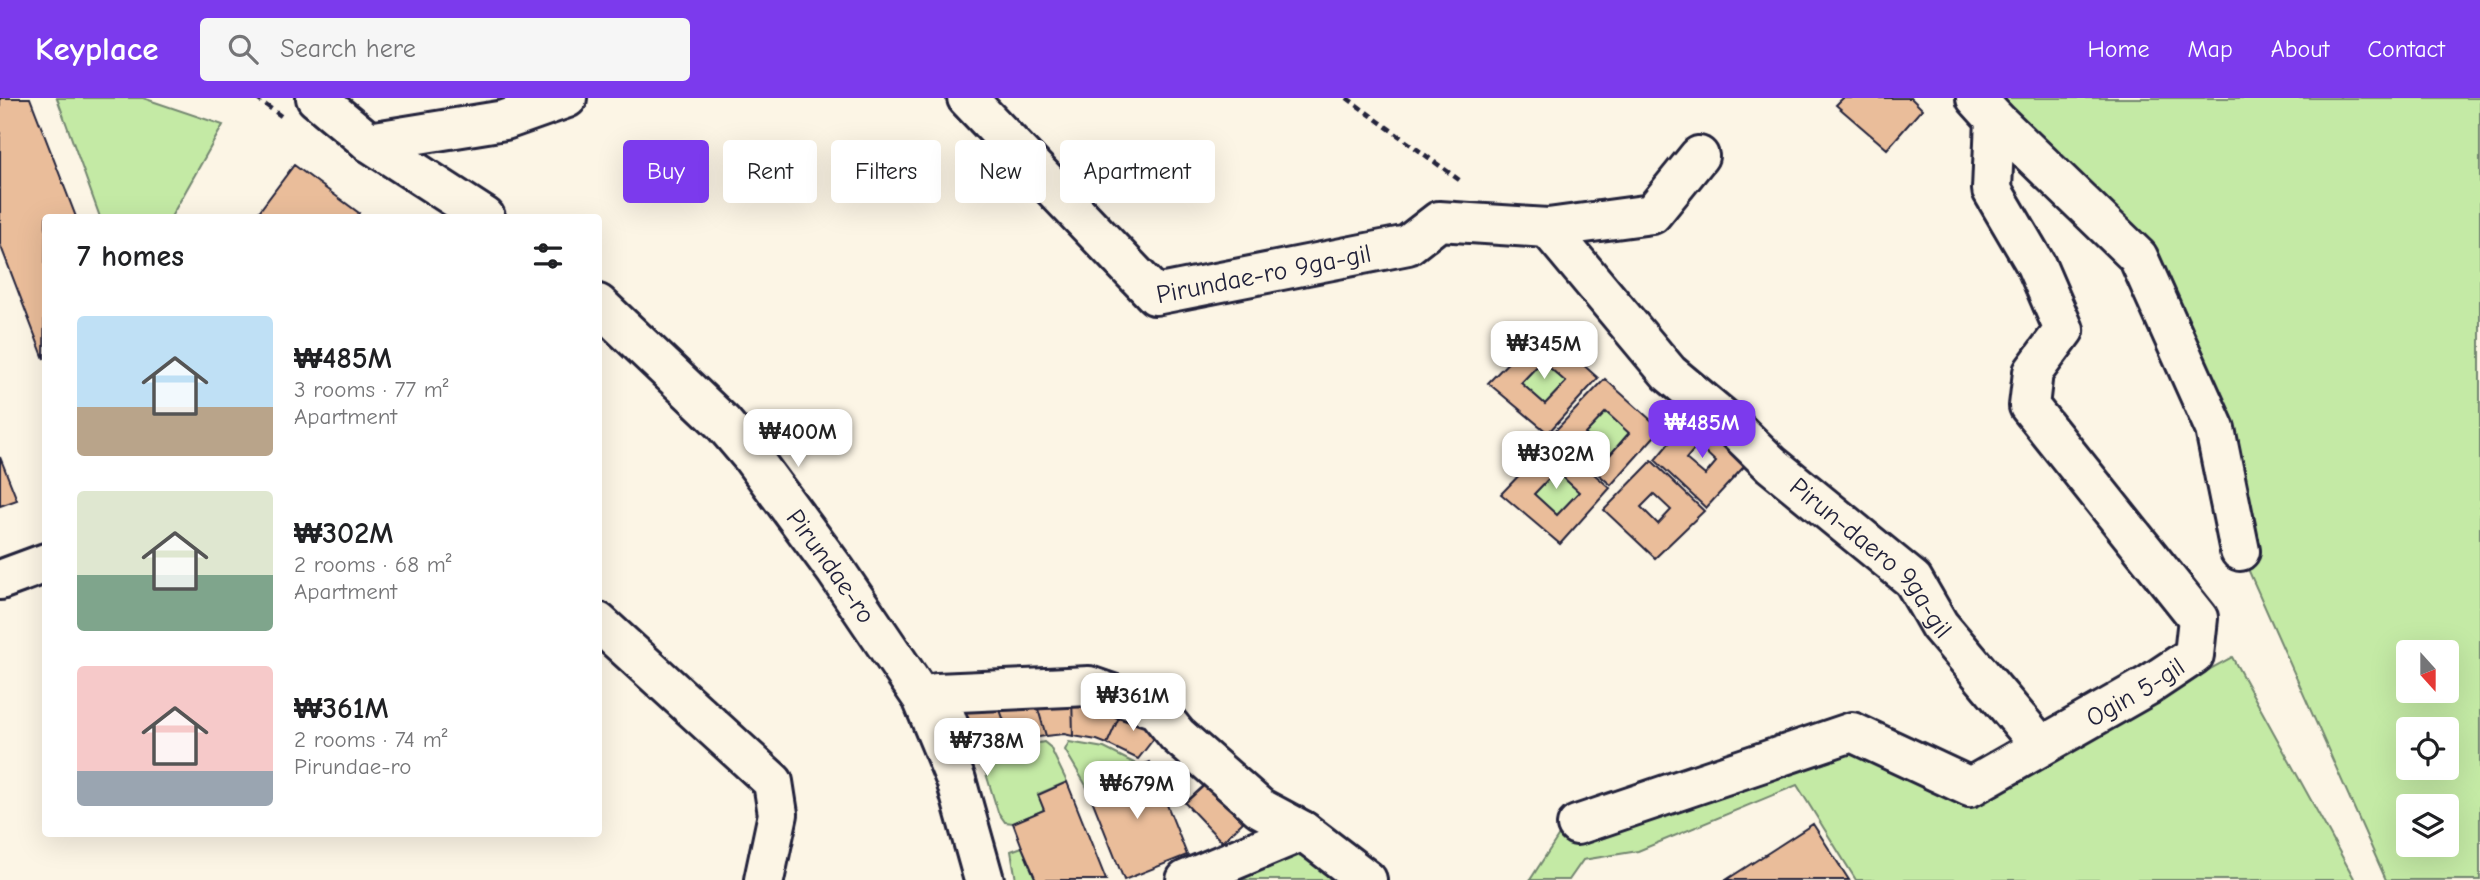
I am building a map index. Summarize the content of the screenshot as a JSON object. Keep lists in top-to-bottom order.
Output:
{
  "streets": {
    "street": [
      "Pirundae-ro 9ga-gil",
      "Pirun-daero 9ga-gil",
      "Pirundae-ro",
      "Ogin 5-gil"
    ]
  },
  "crossings": [
    ["Pirundae-ro 9ga-gil", "Pirun-daero 9ga-gil"],
    ["Pirun-daero 9ga-gil", "Ogin 5-gil"]
  ],
  "north": "bottom",
  "page": {
    "header": "Keyplace",
    "search": "Search here",
    "nav": [
      "Home",
      "Map",
      "About",
      "Contact"
    ],
    "chip": [
      "Buy",
      "Rent",
      "Filters",
      "New",
      "Apartment"
    ],
    "heading": "7 homes",
    "list": [
      {
        "name": "₩485M",
        "note": "3 rooms · 77 m² · Apartment"
      },
      {
        "name": "₩302M",
        "note": "2 rooms · 68 m² · Apartment"
      },
      {
        "name": "₩361M",
        "note": "2 rooms · 74 m² · Pirundae-ro"
      }
    ],
    "price": [
      "₩345M",
      "₩485M",
      "₩400M",
      "₩302M",
      "₩361M",
      "₩738M",
      "₩679M"
    ]
  }
}
